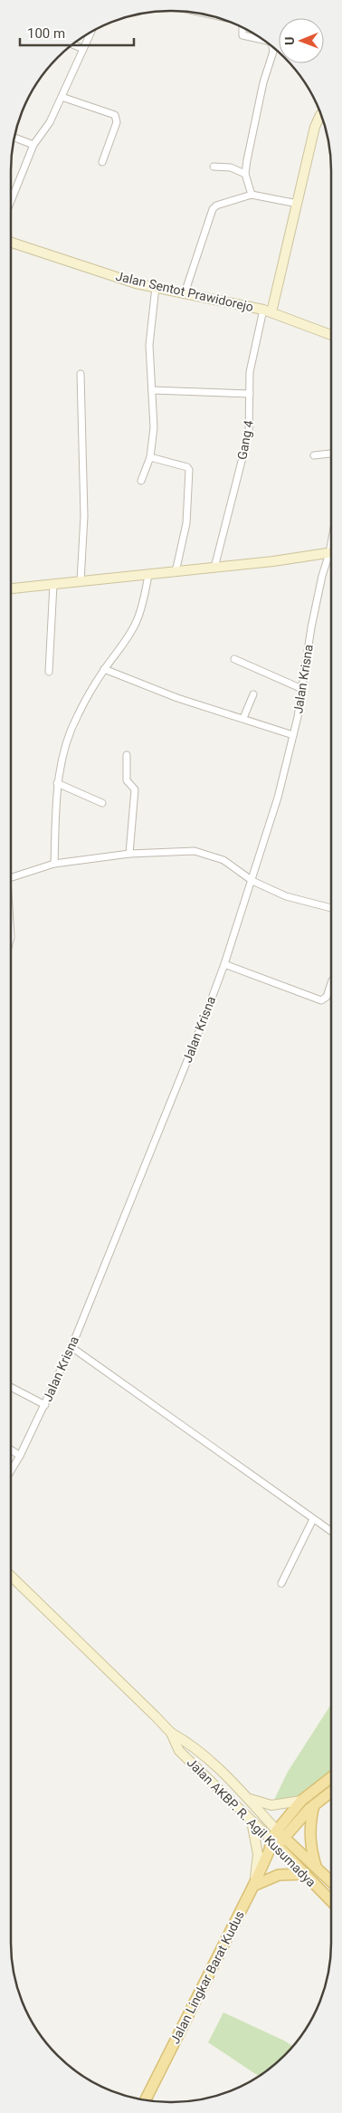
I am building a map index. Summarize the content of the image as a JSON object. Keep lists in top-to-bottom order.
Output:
{
  "streets": {
    "main road": ["Jalan Sentot Prawidorejo", "Jalan AKBP. R. Agil Kusumadya", "Jalan Lingkar Barat Kudus"],
    "street": ["Gang 4", "Jalan Krisna"]
  },
  "crossings": [
    ["Jalan Sentot Prawidorejo", "Gang 4"],
    ["Jalan AKBP. R. Agil Kusumadya", "Jalan Lingkar Barat Kudus"]
  ],
  "scale_bar": "100 m",
  "north": "left"
}
